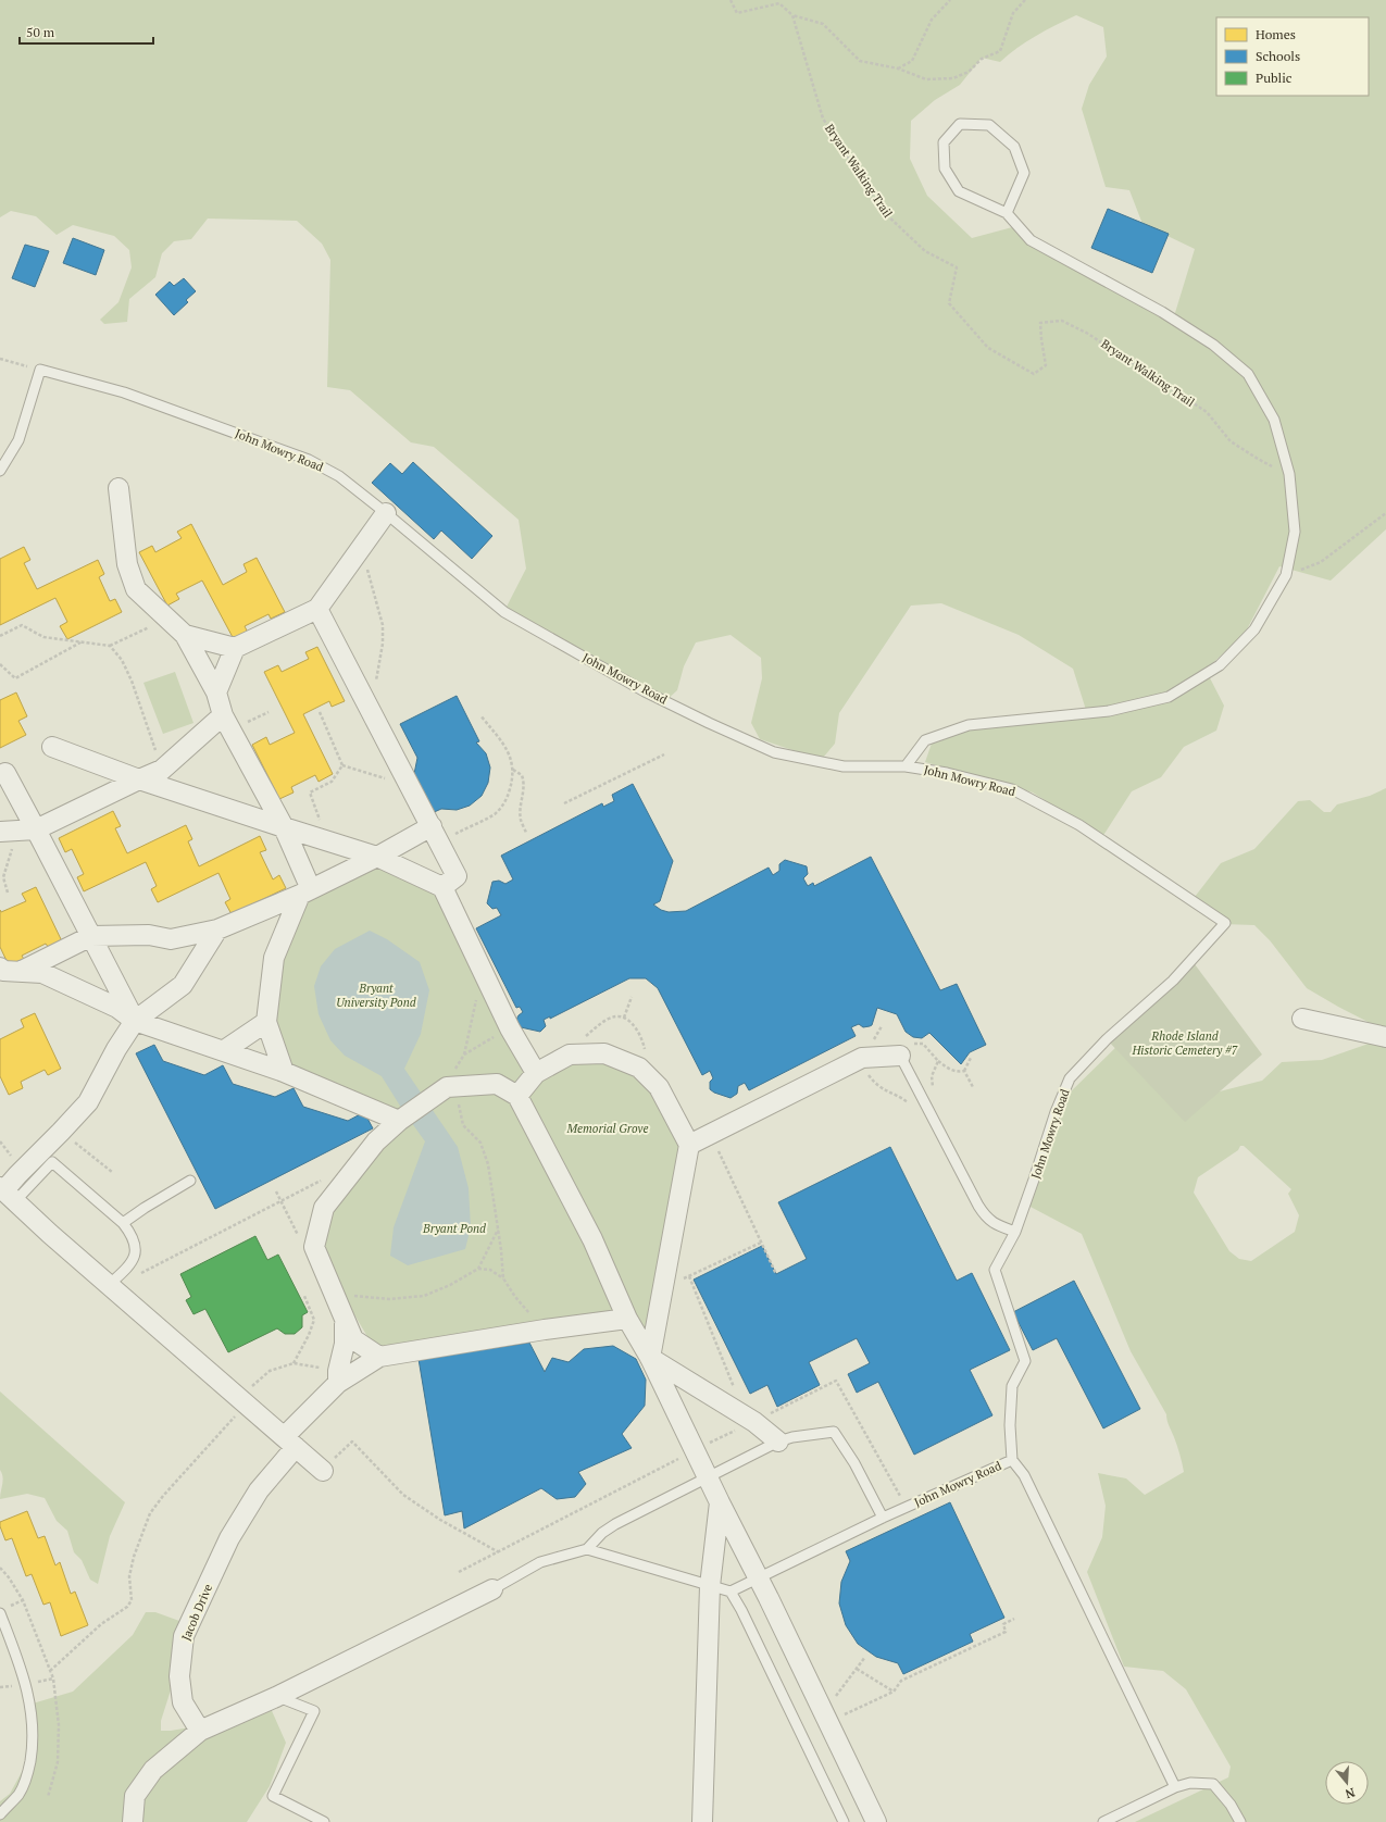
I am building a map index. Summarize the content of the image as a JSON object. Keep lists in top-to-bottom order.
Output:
{
  "streets": {
    "street": ["Jacob Drive"],
    "lane": ["John Mowry Road"],
    "path": ["Bryant Walking Trail"]
  },
  "parks": [
    "Bryant University Pond",
    "Rhode Island Historic Cemetery #7",
    "Memorial Grove",
    "Bryant Pond"
  ],
  "legend": ["Homes", "Schools", "Public"],
  "scale_bar": "50 m",
  "north": "bottom"
}
